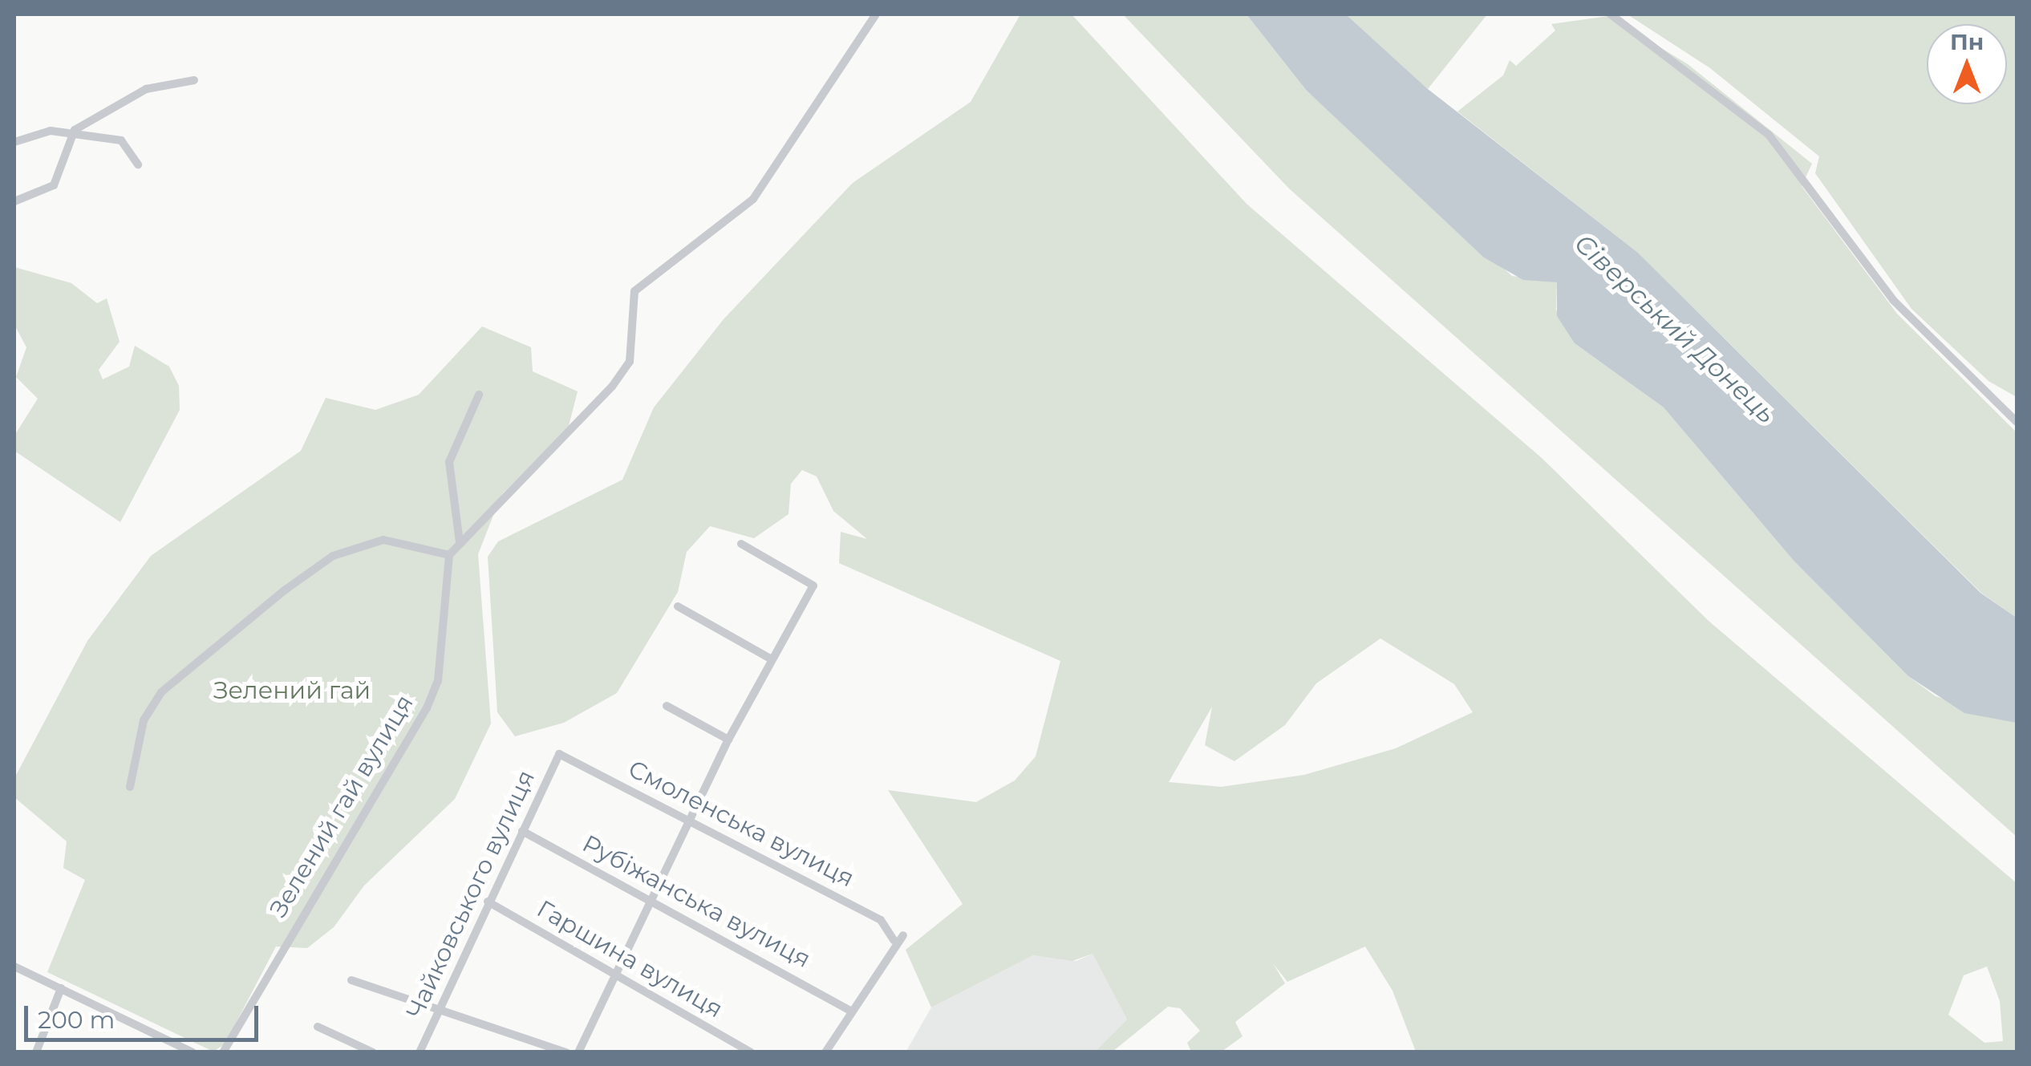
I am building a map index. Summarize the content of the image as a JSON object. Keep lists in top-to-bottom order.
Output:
{
  "streets": {
    "street": [
      "Зелений гай вулиця",
      "Смоленська вулиця",
      "Чайковського вулиця",
      "Рубіжанська вулиця",
      "Гаршина вулиця"
    ]
  },
  "crossings": [
    ["Смоленська вулиця", "Чайковського вулиця"],
    ["Чайковського вулиця", "Рубіжанська вулиця"],
    ["Чайковського вулиця", "Гаршина вулиця"]
  ],
  "water": ["Сіверський Донець"],
  "parks": ["Зелений гай"],
  "scale_bar": "200 m",
  "north": "top"
}
